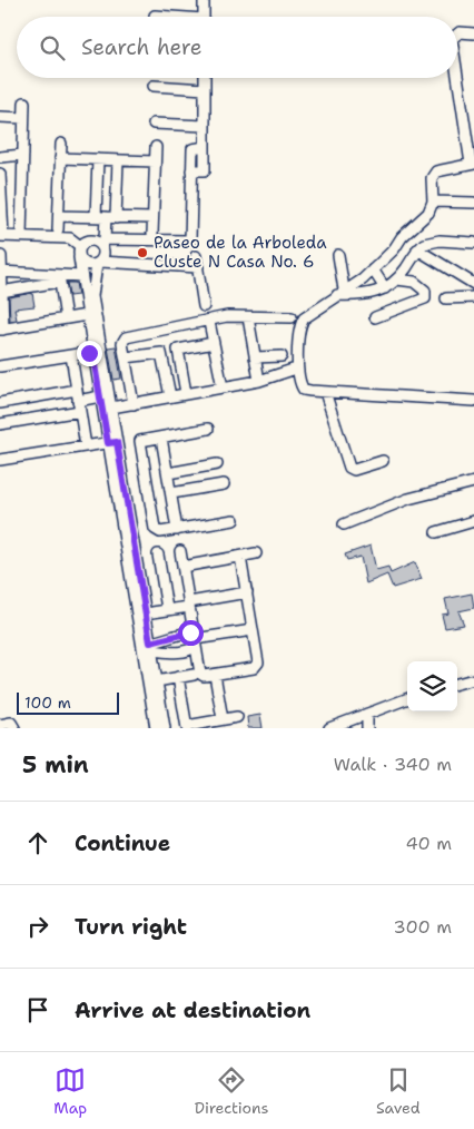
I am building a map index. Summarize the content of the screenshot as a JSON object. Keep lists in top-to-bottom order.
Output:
{
  "places": ["Paseo de la Arboleda Cluste N Casa No. 6"],
  "scale_bar": "100 m",
  "page": {
    "search": "Search here",
    "scale": "100 m",
    "heading": ["5 min", "Walk · 340 m"],
    "list": [
      ["Continue", "40 m"],
      ["Turn right", "300 m"],
      "Arrive at destination"
    ],
    "nav": ["Map", "Directions", "Saved"]
  }
}
